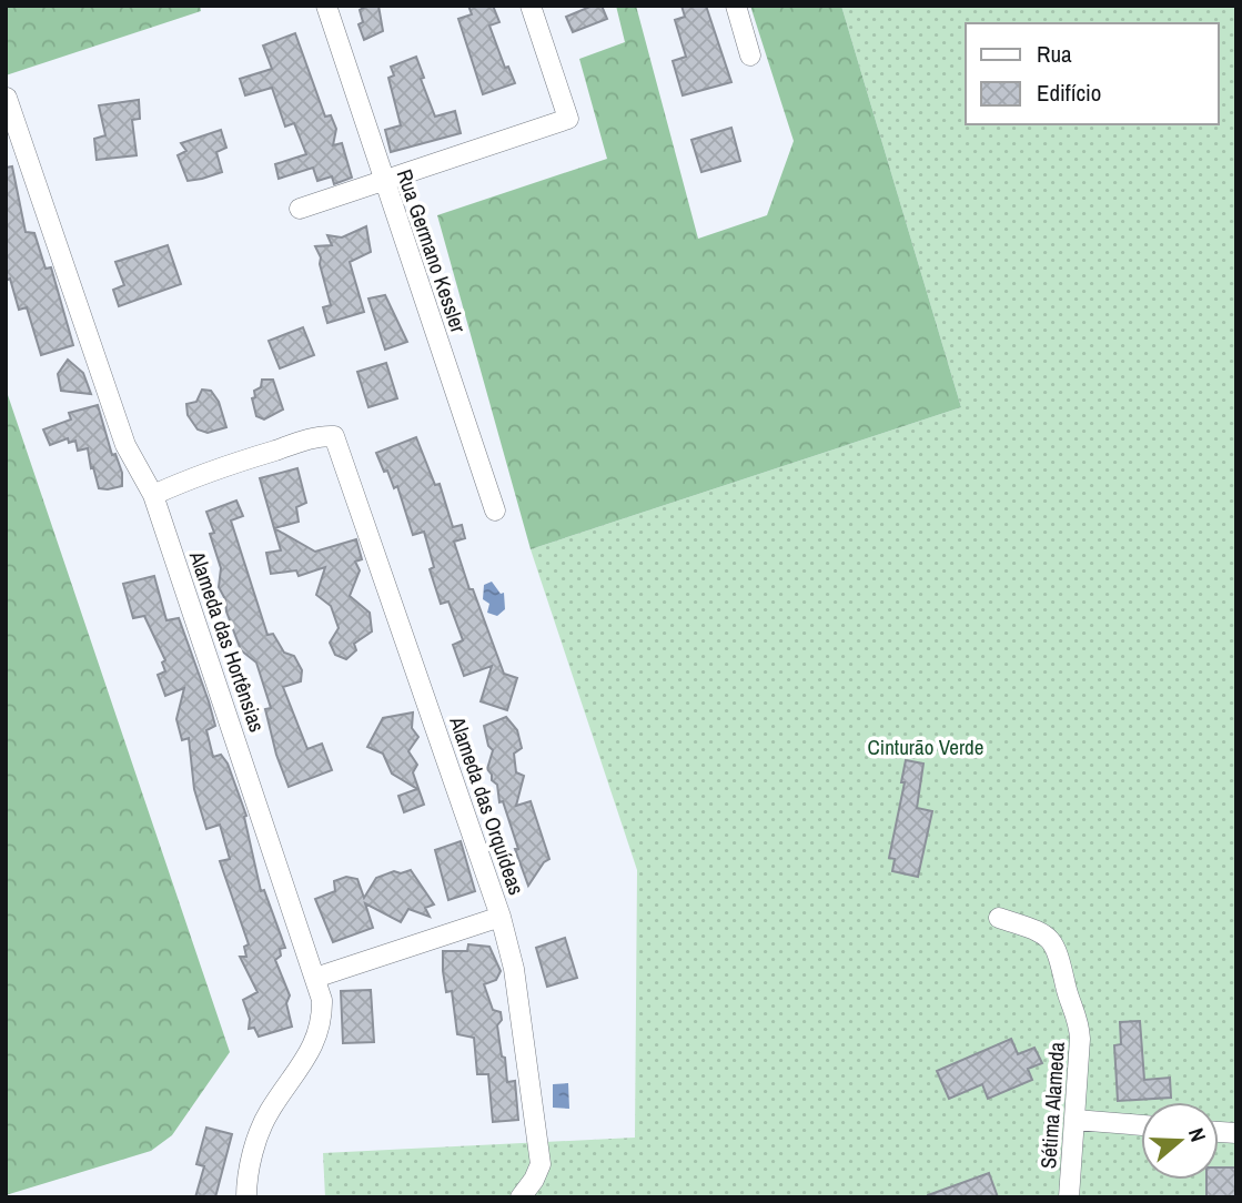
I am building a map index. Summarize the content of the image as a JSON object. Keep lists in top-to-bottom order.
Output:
{
  "streets": {
    "street": [
      "Rua Germano Kessler",
      "Alameda das Hortênsias",
      "Alameda das Orquídeas",
      "Sétima Alameda"
    ]
  },
  "crossings": [
    ["Alameda das Hortênsias", "Alameda das Orquídeas"]
  ],
  "parks": ["Cinturão Verde"],
  "legend": ["Rua", "Edifício"],
  "north": "right"
}
